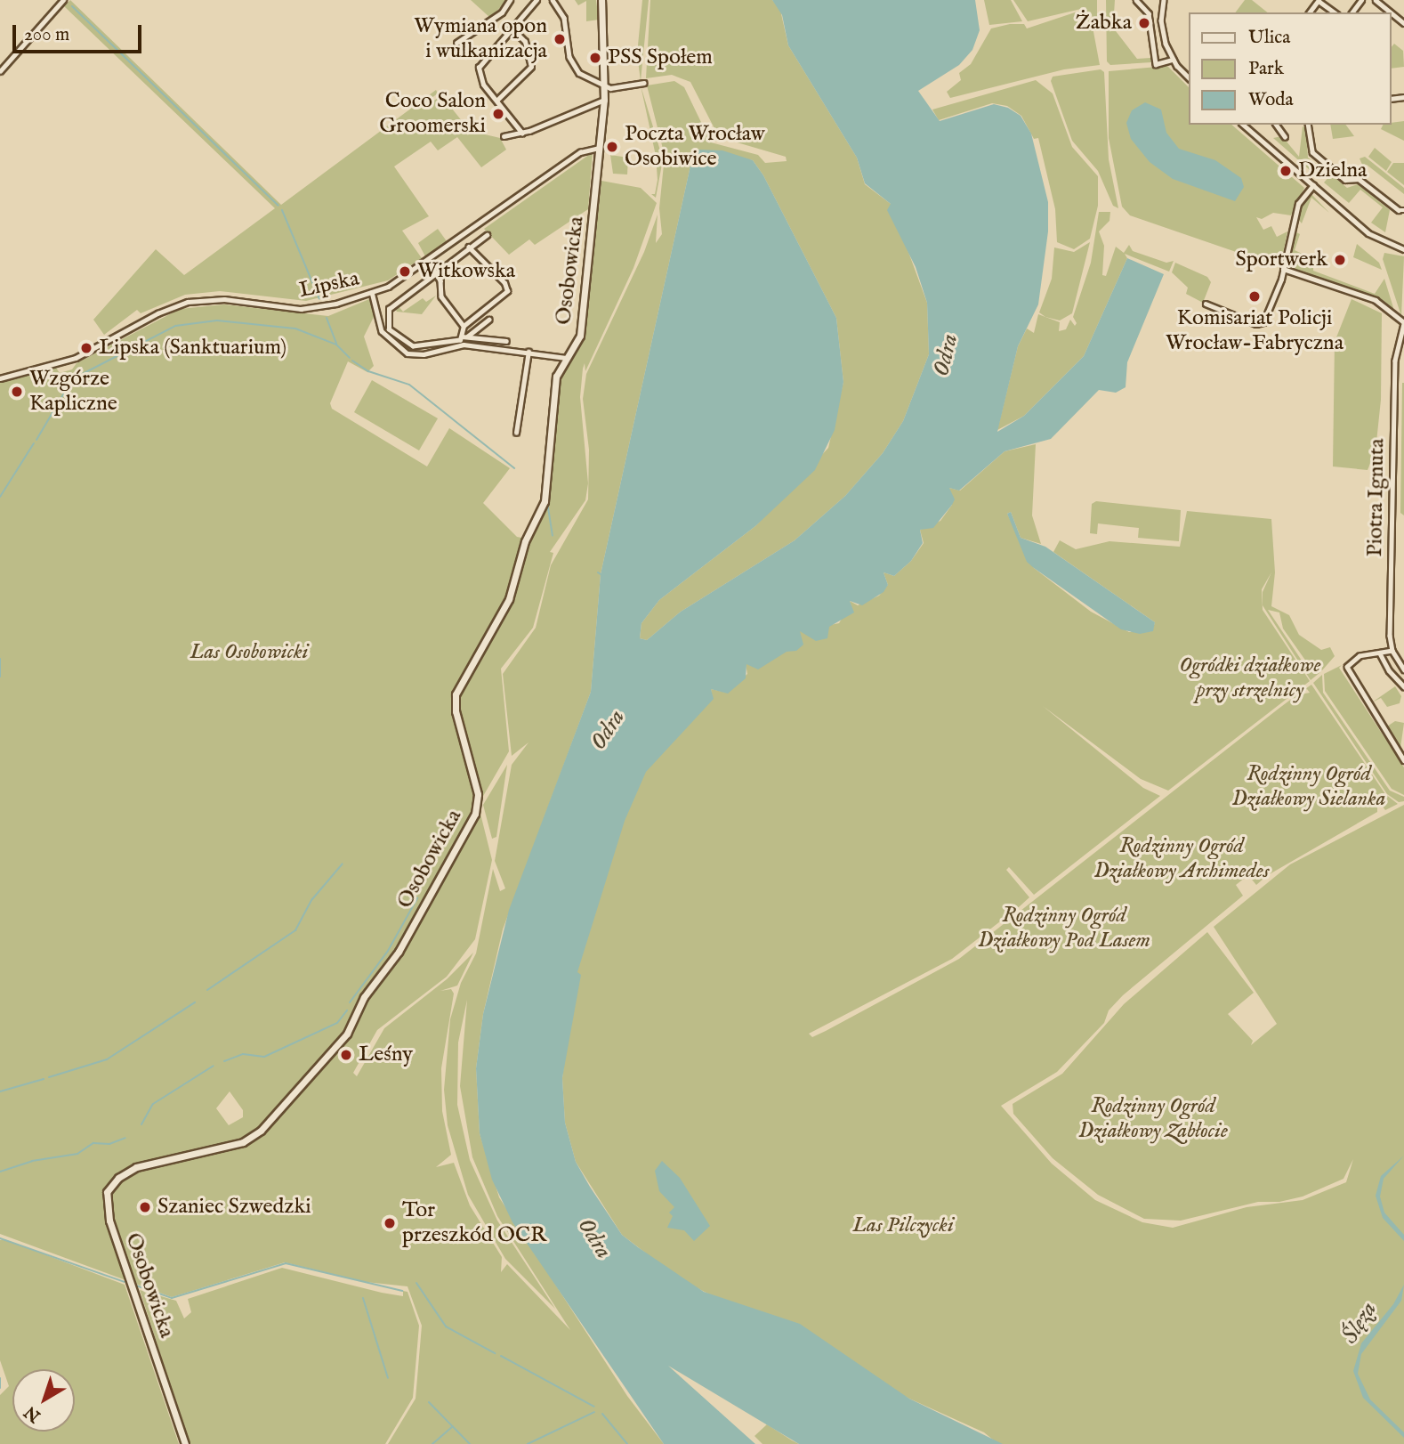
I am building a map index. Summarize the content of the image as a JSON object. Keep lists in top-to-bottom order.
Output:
{
  "streets": {
    "street": ["Osobowicka", "Lipska", "Piotra Ignuta"]
  },
  "crossings": [
    ["Osobowicka", "Lipska"]
  ],
  "water": ["Odra", "Ślęza"],
  "parks": [
    "Las Osobowicki",
    "Ogródki działkowe przy strzelnicy",
    "Rodzinny Ogród Działkowy Sielanka",
    "Rodzinny Ogród Działkowy Archimedes",
    "Rodzinny Ogród Działkowy Pod Lasem",
    "Rodzinny Ogród Działkowy Zabłocie",
    "Las Pilczycki"
  ],
  "places": [
    "Żabka",
    "Wymiana opon i wulkanizacja",
    "PSS Społem",
    "Coco Salon Groomerski",
    "Poczta Wrocław Osobiwice",
    "Dzielna",
    "Sportwerk",
    "Witkowska",
    "Komisariat Policji Wrocław-Fabryczna",
    "Lipska (Sanktuarium)",
    "Wzgórze Kapliczne",
    "Leśny",
    "Szaniec Szwedzki",
    "Tor przeszkód OCR"
  ],
  "legend": ["Ulica", "Park", "Woda"],
  "scale_bar": "200 m",
  "north": "bottom left"
}
